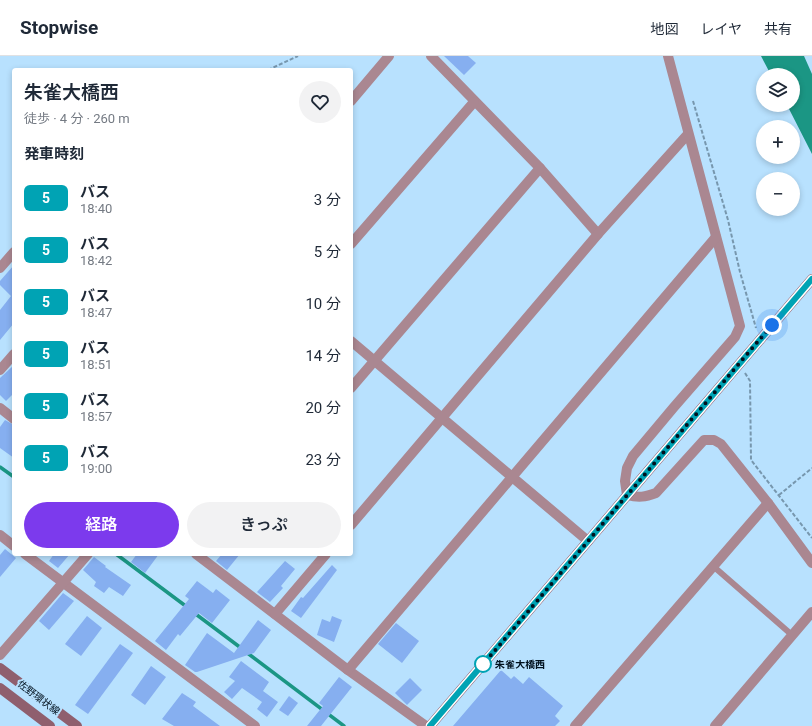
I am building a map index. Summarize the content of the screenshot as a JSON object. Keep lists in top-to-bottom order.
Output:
{
  "streets": {
    "street": ["佐野環状線"]
  },
  "places": ["朱雀大橋西"],
  "lines": ["bus line 5"],
  "page": {
    "header": "Stopwise",
    "nav": ["地図", "レイヤ", "共有"],
    "map_buttons": ["+", "−"],
    "heading": [
      ["朱雀大橋西", "徒歩 · 4 分 · 260 m"],
      "発車時刻"
    ],
    "list": [
      {
        "mark": "5",
        "name": "バス",
        "note": "18:40",
        "value": "3 分"
      },
      {
        "mark": "5",
        "name": "バス",
        "note": "18:42",
        "value": "5 分"
      },
      {
        "mark": "5",
        "name": "バス",
        "note": "18:47",
        "value": "10 分"
      },
      {
        "mark": "5",
        "name": "バス",
        "note": "18:51",
        "value": "14 分"
      },
      {
        "mark": "5",
        "name": "バス",
        "note": "18:57",
        "value": "20 分"
      },
      {
        "mark": "5",
        "name": "バス",
        "note": "19:00",
        "value": "23 分"
      }
    ],
    "buttons": ["経路", "きっぷ"]
  }
}
